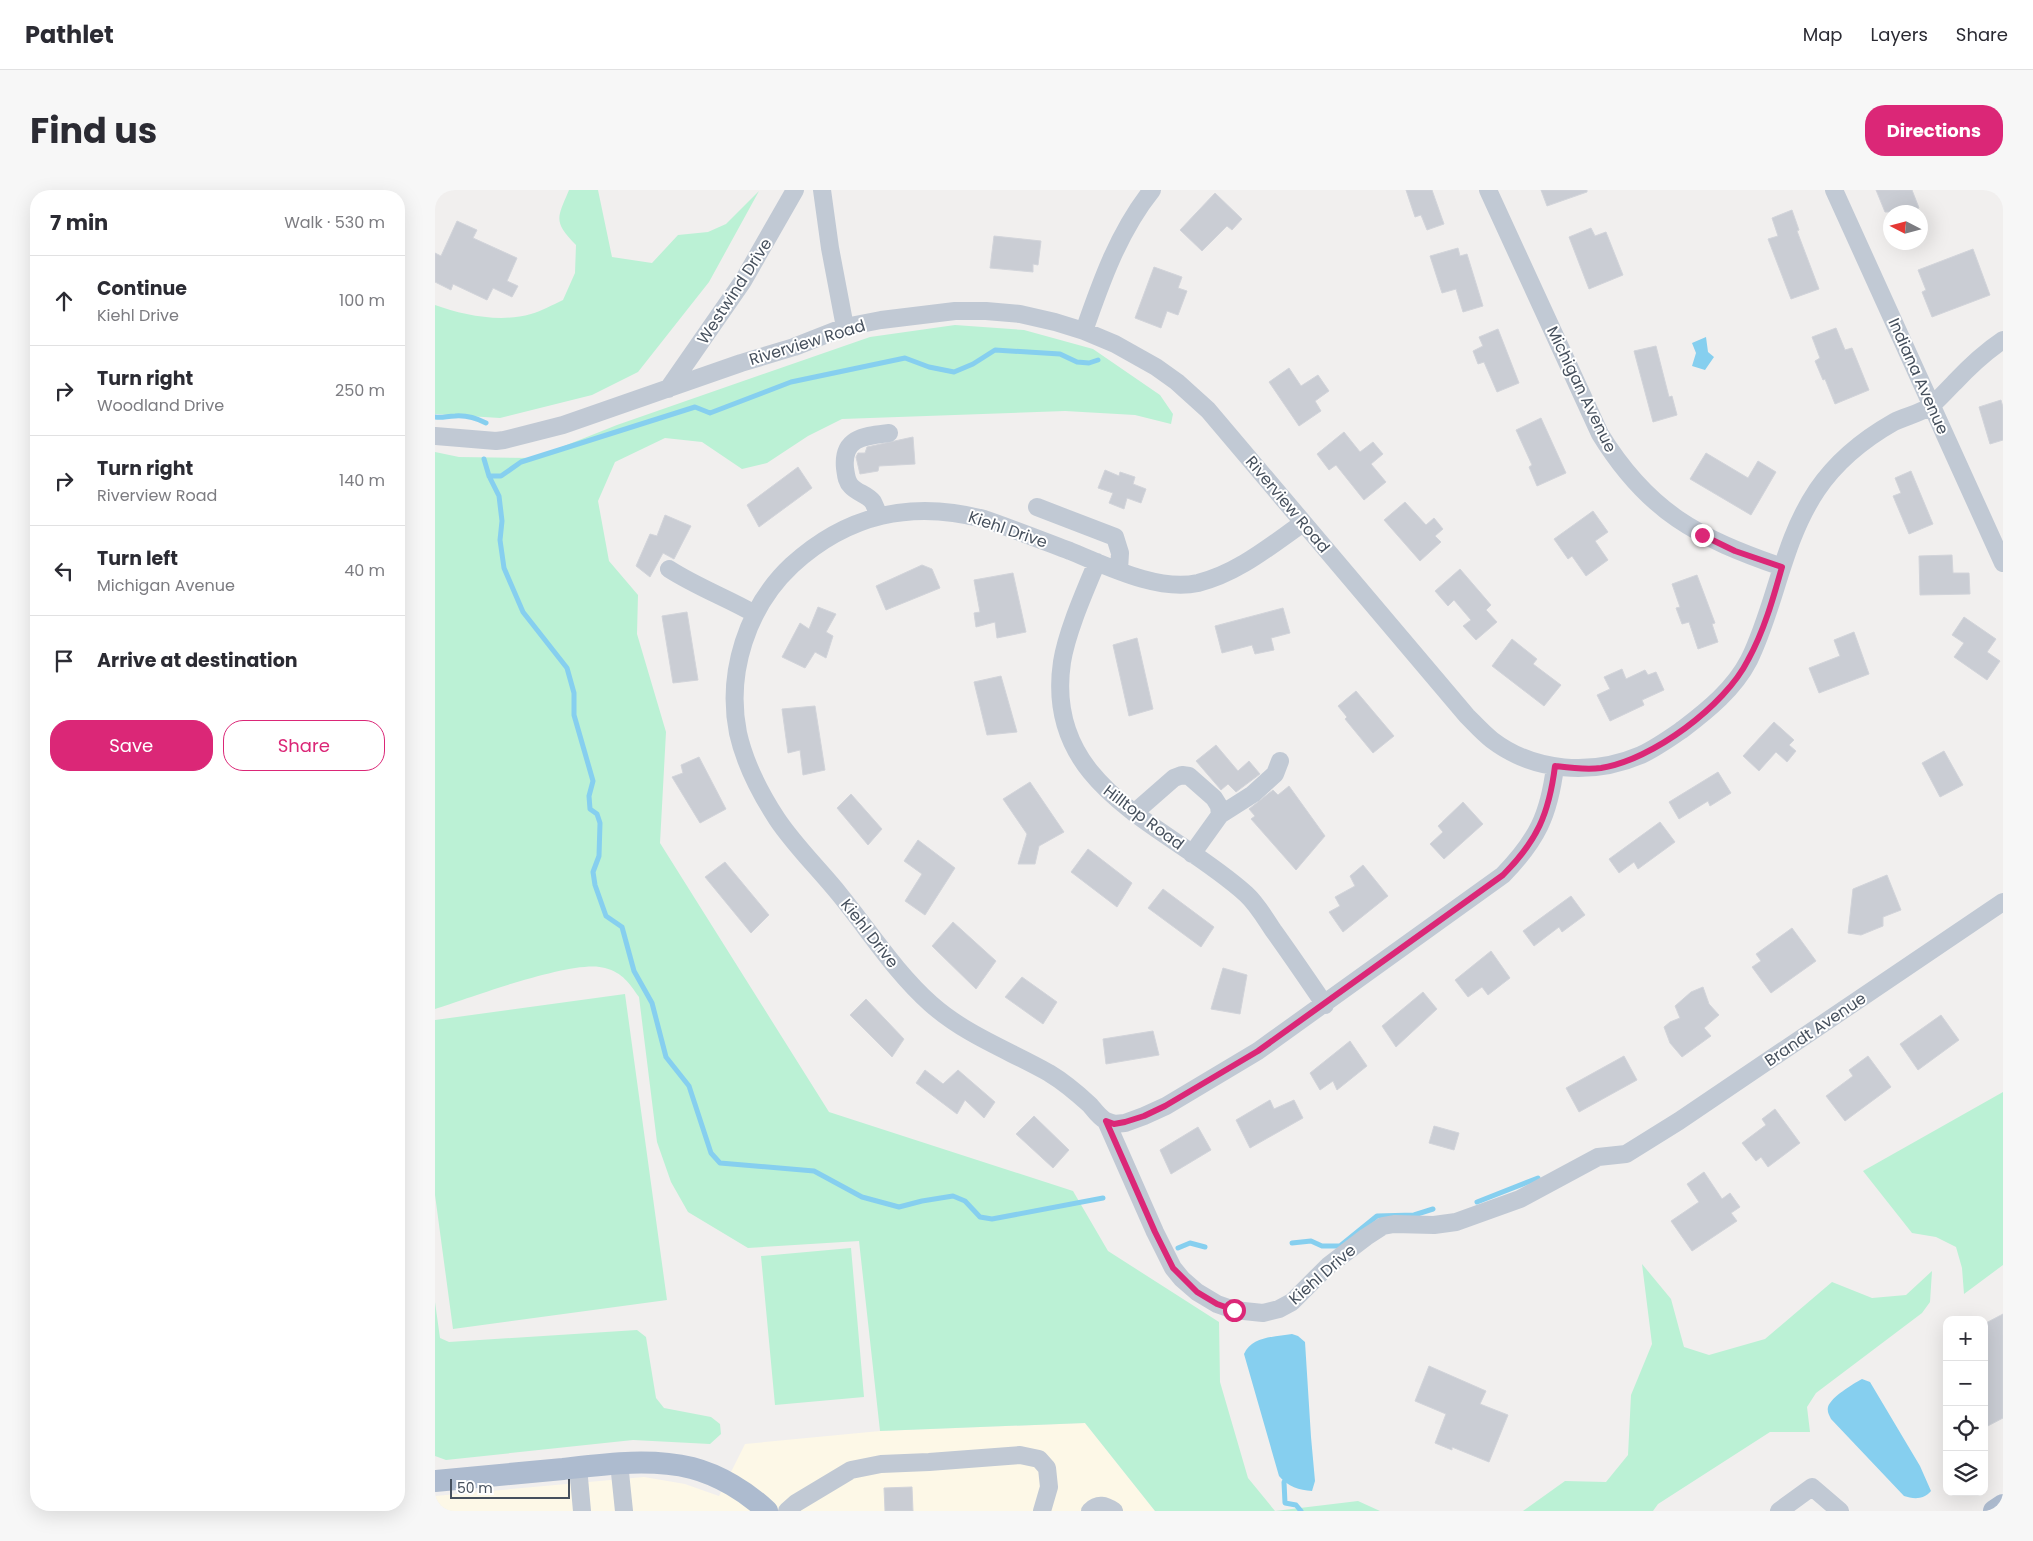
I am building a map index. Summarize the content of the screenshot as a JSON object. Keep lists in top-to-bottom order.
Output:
{
  "streets": {
    "street": [
      "Westwind Drive",
      "Riverview Road",
      "Indiana Avenue",
      "Michigan Avenue",
      "Kiehl Drive",
      "Hilltop Road",
      "Brandt Avenue"
    ]
  },
  "crossings": [
    ["Westwind Drive", "Riverview Road"],
    ["Riverview Road", "Indiana Avenue"],
    ["Riverview Road", "Michigan Avenue"],
    ["Riverview Road", "Kiehl Drive"],
    ["Kiehl Drive", "Hilltop Road"],
    ["Kiehl Drive", "Brandt Avenue"]
  ],
  "scale_bar": "50 m",
  "north": "left",
  "page": {
    "header": "Pathlet",
    "nav": ["Map", "Layers", "Share"],
    "title": "Find us",
    "buttons": [
      "Directions",
      ["Save", "Share"]
    ],
    "heading": ["7 min", "Walk · 530 m"],
    "list": [
      ["Continue", "Kiehl Drive", "100 m"],
      ["Turn right", "Woodland Drive", "250 m"],
      ["Turn right", "Riverview Road", "140 m"],
      ["Turn left", "Michigan Avenue", "40 m"],
      "Arrive at destination"
    ],
    "map_buttons": ["+", "−"],
    "scale": "50 m"
  }
}
